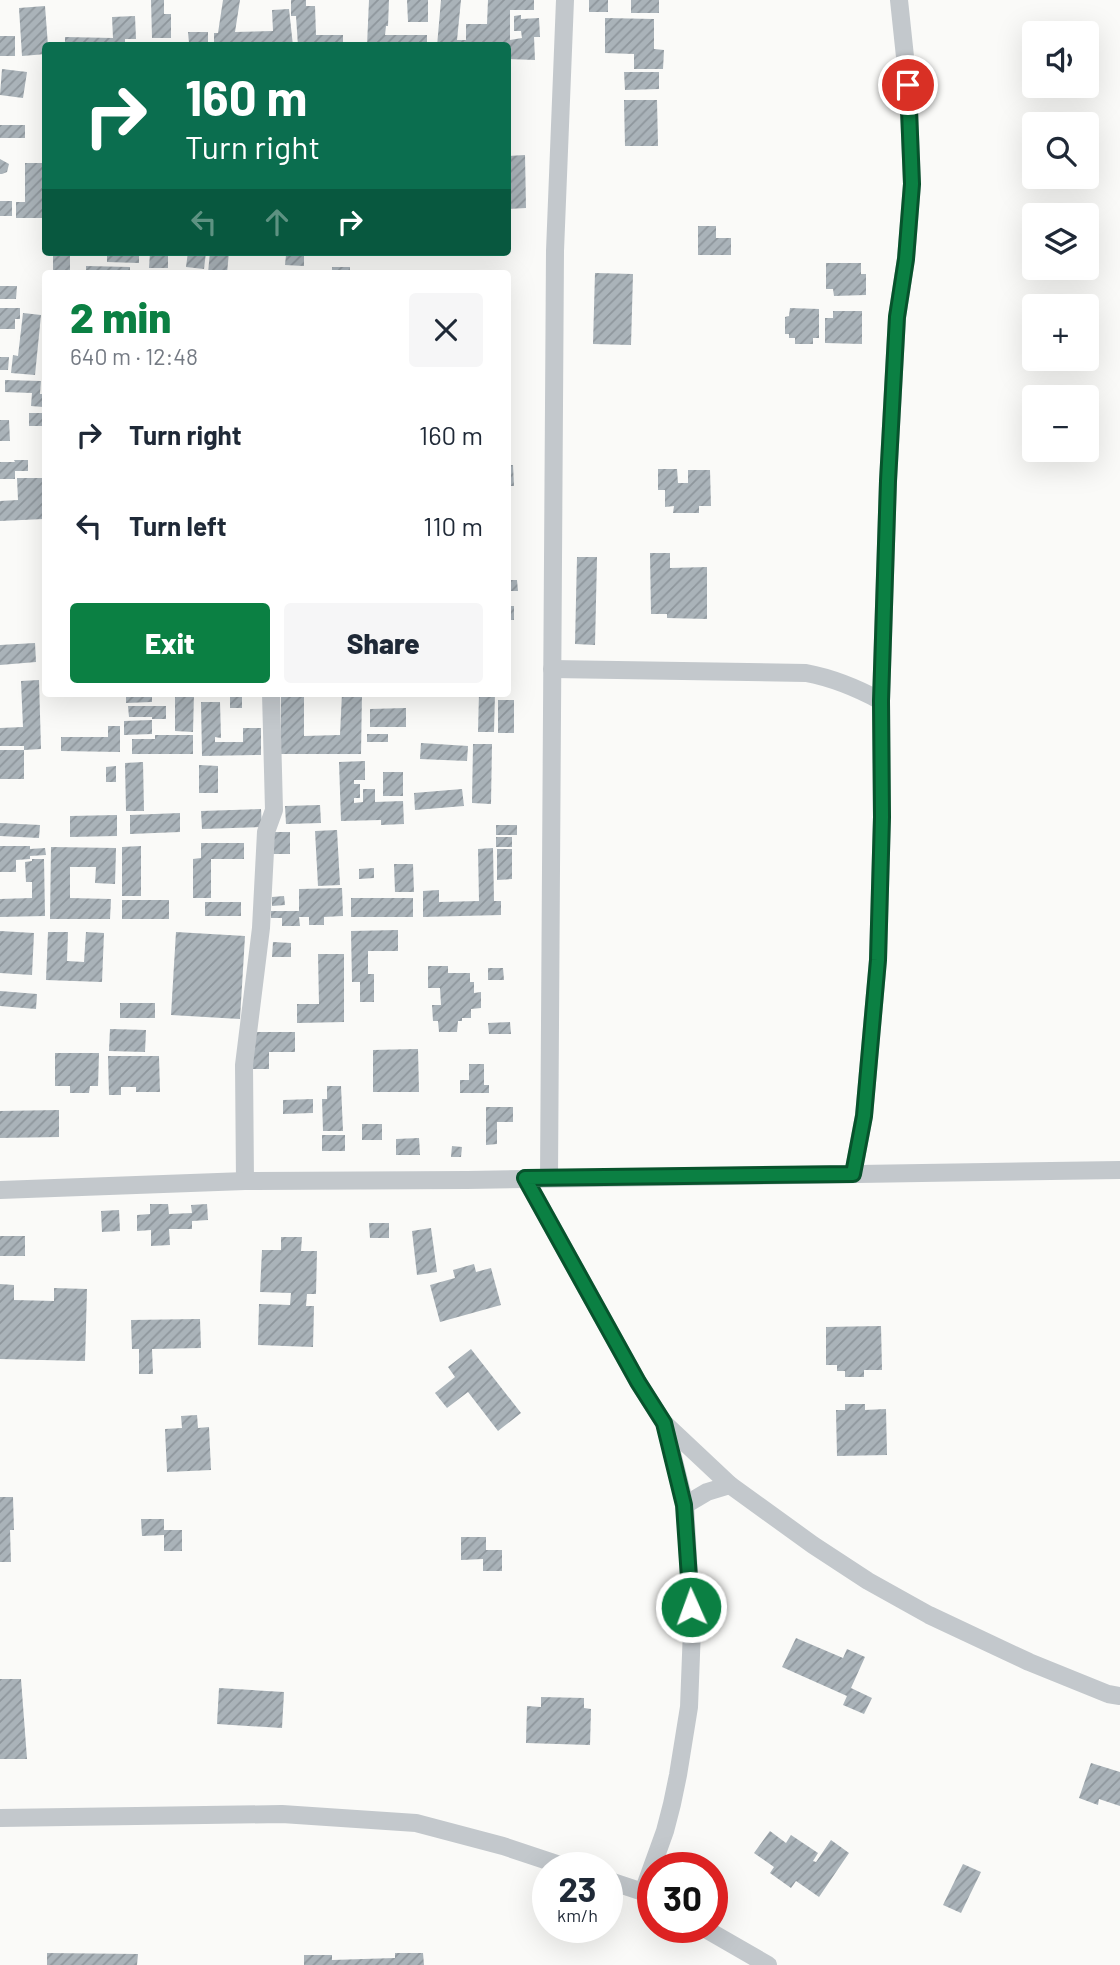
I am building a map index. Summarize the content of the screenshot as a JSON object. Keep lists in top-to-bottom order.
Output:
{
  "page": {
    "map_buttons": ["+", "−"],
    "turn": ["160 m", "Turn right"],
    "heading": ["2 min", "640 m · 12:48"],
    "list": [
      {
        "name": "Turn right",
        "value": "160 m"
      },
      {
        "name": "Turn left",
        "value": "110 m"
      }
    ],
    "buttons": ["Exit", "Share"],
    "speed": "23 km/h",
    "limit": "30"
  }
}
